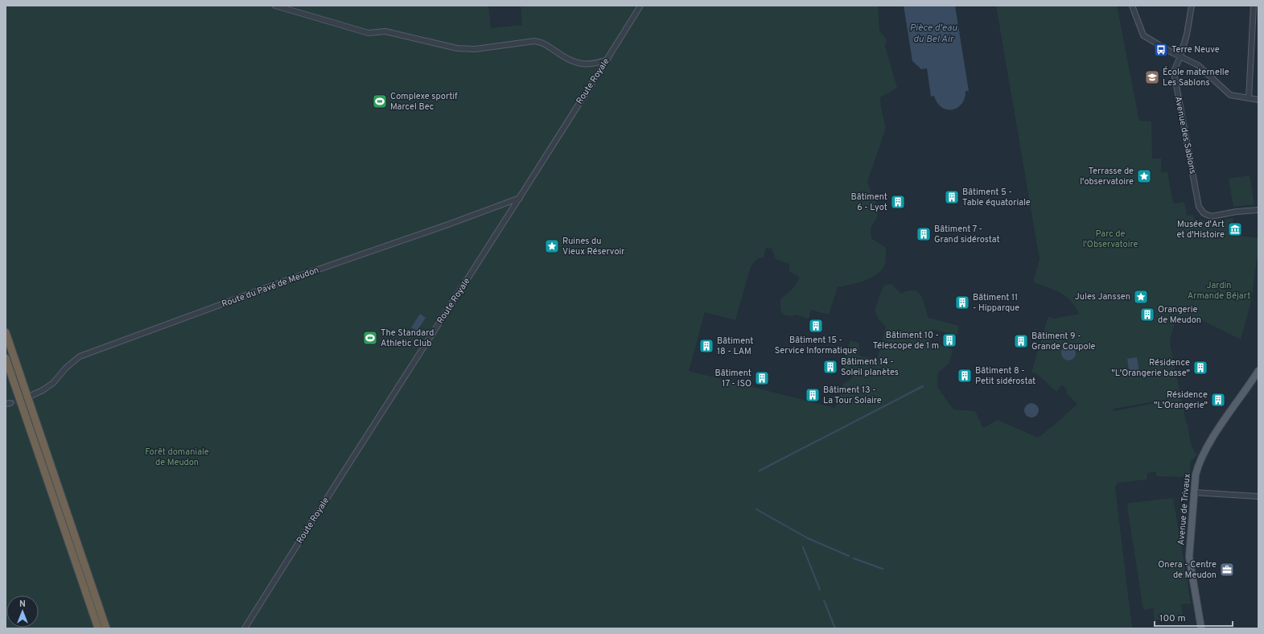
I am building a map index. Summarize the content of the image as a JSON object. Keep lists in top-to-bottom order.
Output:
{
  "streets": {
    "main road": ["Avenue de Trivaux"],
    "street": ["Route Royale", "Avenue des Sablons", "Route du Pavé de Meudon"]
  },
  "crossings": [
    ["Route Royale", "Route du Pavé de Meudon"]
  ],
  "water": ["Pièce d'eau du Bel Air"],
  "parks": ["Parc de l'Observatoire", "Jardin Armande Béjart", "Forêt domaniale de Meudon"],
  "places": {
    "bus stop": ["Terre Neuve"],
    "school or university": ["École maternelle Les Sablons"],
    "sports": ["Complexe sportif Marcel Bec", "The Standard Athletic Club"],
    "place": ["Terrasse de l'observatoire", "Ruines du Vieux Réservoir", "Jules Janssen"],
    "building": [
      "Bâtiment 5 - Table équatoriale",
      "Bâtiment 6 - Lyot",
      "Bâtiment 7 - Grand sidérostat",
      "Bâtiment 11 - Hipparque",
      "Orangerie de Meudon",
      "Bâtiment 15 - Service Informatique",
      "Bâtiment 10 - Télescope de 1 m",
      "Bâtiment 9 - Grande Coupole",
      "Bâtiment 18 - LAM",
      "Bâtiment 14 - Soleil planètes",
      "Résidence \"L'Orangerie basse\"",
      "Bâtiment 8 - Petit sidérostat",
      "Bâtiment 17 - ISO",
      "Bâtiment 13 - La Tour Solaire",
      "Résidence \"L'Orangerie\""
    ],
    "museum": ["Musée d'Art et d'Histoire"],
    "office": ["Onera - Centre de Meudon"]
  },
  "scale_bar": "100 m",
  "north": "top"
}
